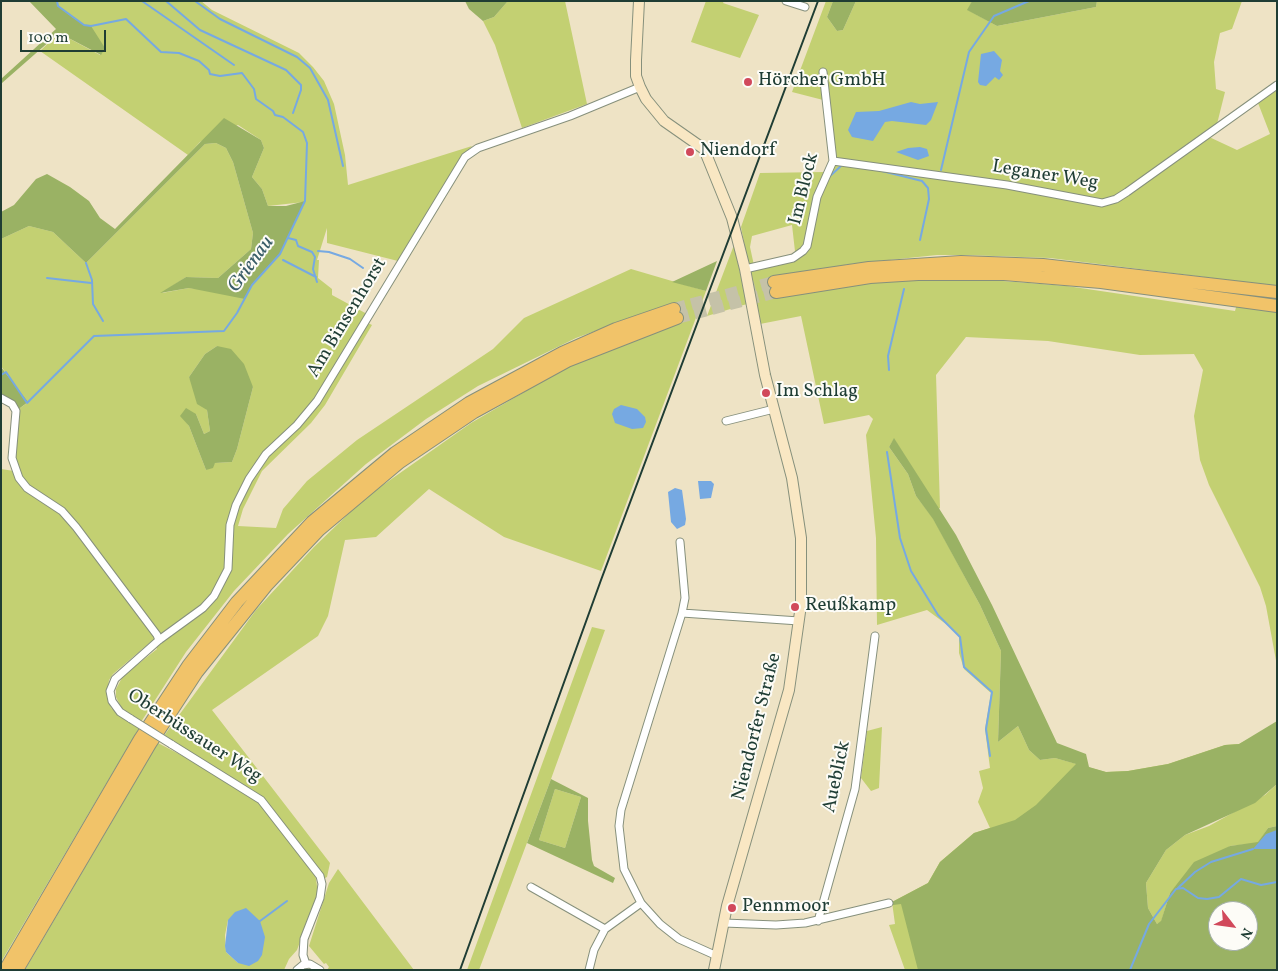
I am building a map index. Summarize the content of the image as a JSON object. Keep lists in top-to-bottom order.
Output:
{
  "streets": {
    "main road": ["Niendorfer Straße"],
    "street": [
      "Leganer Weg",
      "Im Block",
      "Am Binsenhorst",
      "Oberbüssauer Weg",
      "Aueblick"
    ]
  },
  "crossings": [
    ["Leganer Weg", "Im Block"],
    ["Im Block", "Niendorfer Straße"],
    ["Am Binsenhorst", "Niendorfer Straße"],
    ["Am Binsenhorst", "Oberbüssauer Weg"]
  ],
  "water": ["Grienau"],
  "places": [
    "Hörcher GmbH",
    "Niendorf",
    "Im Schlag",
    "Reußkamp",
    "Pennmoor"
  ],
  "scale_bar": "100 m",
  "north": "bottom right"
}
